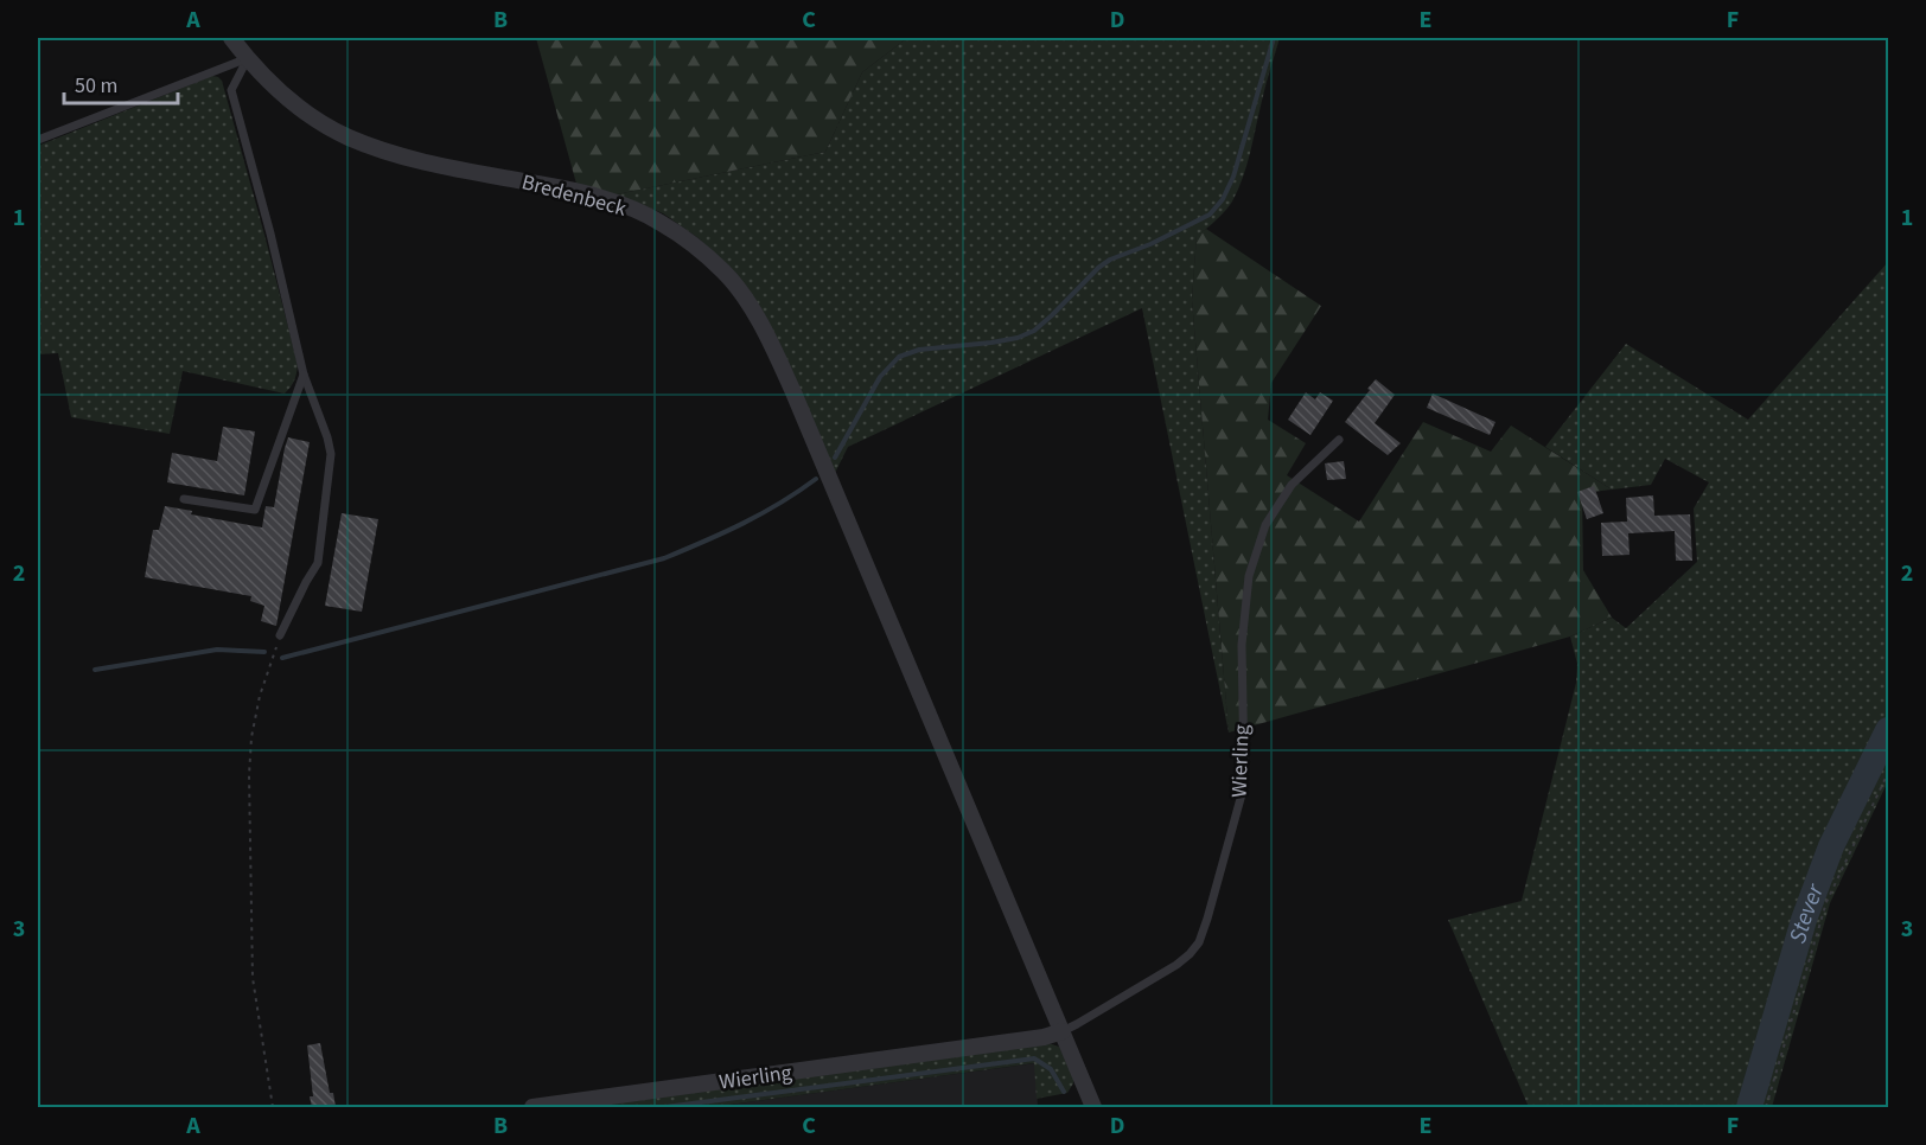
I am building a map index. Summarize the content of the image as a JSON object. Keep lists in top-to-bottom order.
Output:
{
  "streets": {
    "street": ["Bredenbeck", "Wierling"]
  },
  "crossings": [
    ["Bredenbeck", "Wierling"]
  ],
  "water": ["Stever"],
  "scale_bar": "50 m",
  "grid": {
    "columns": [
      "A",
      "B",
      "C",
      "D",
      "E",
      "F"
    ],
    "rows": ["1", "2", "3"]
  }
}
